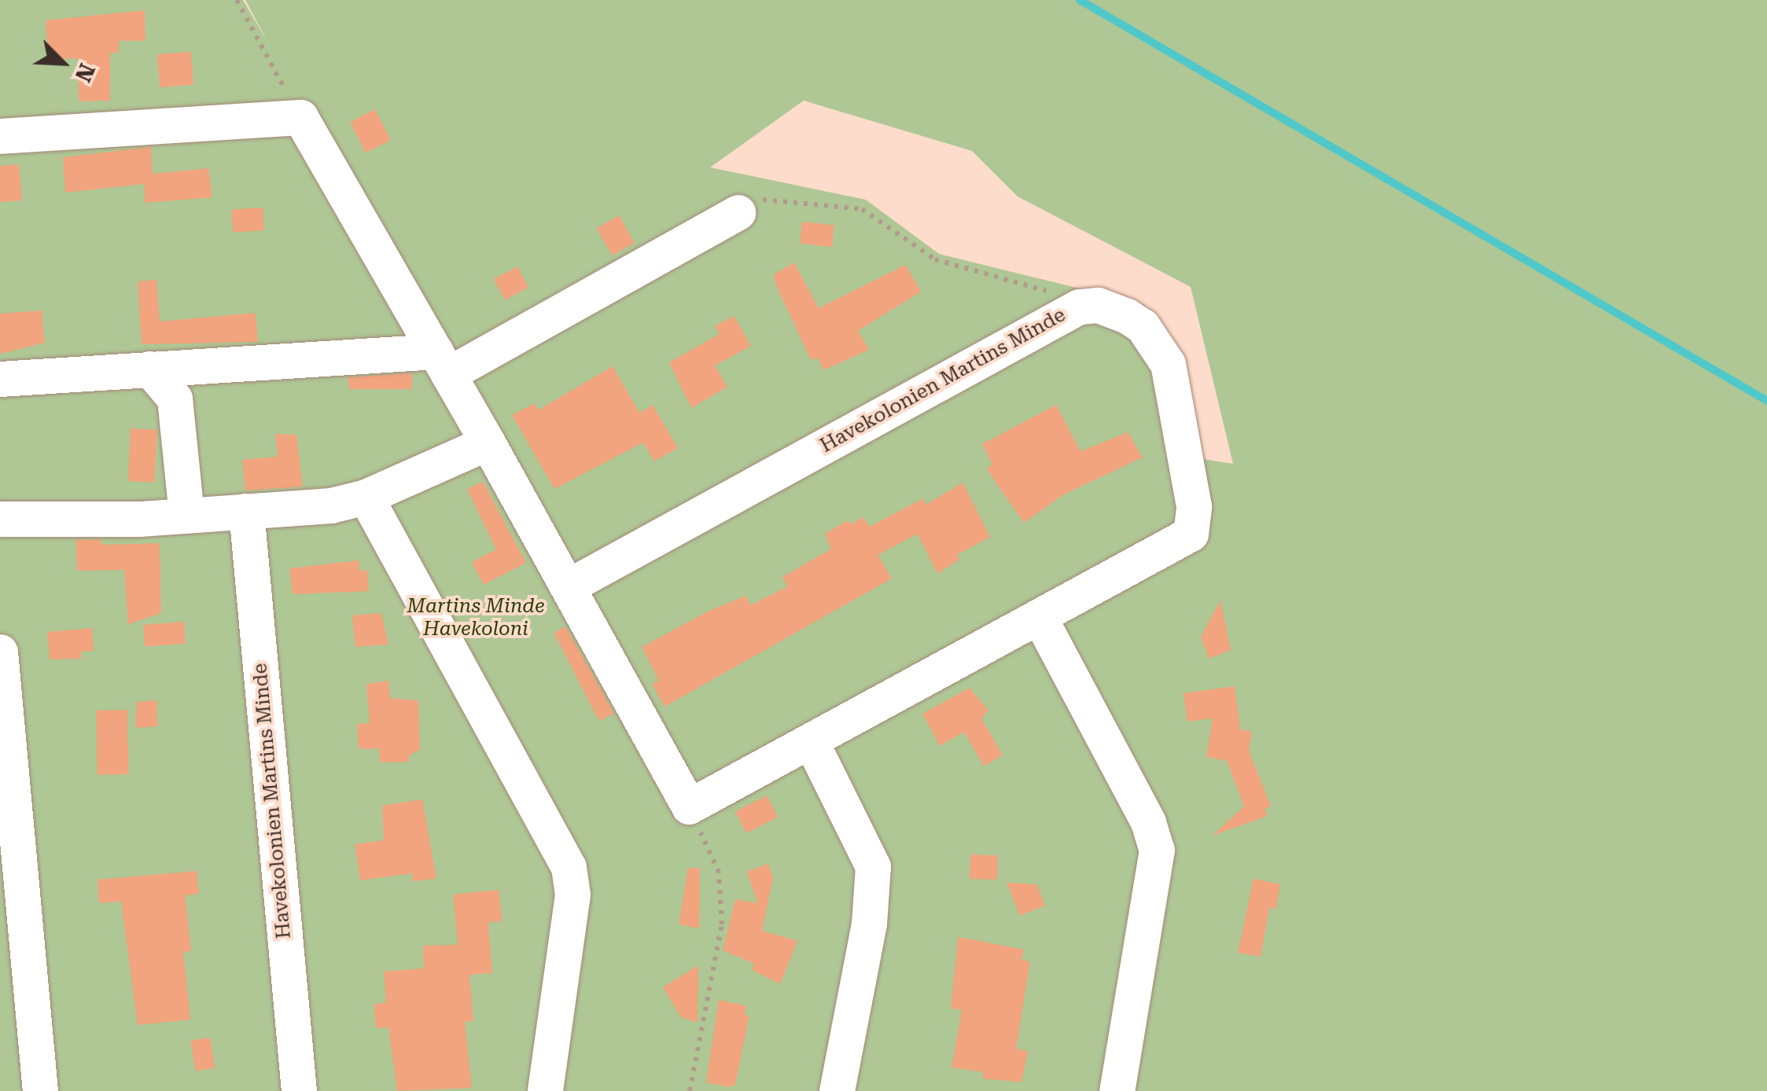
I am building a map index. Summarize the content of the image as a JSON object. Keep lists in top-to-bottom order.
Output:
{
  "streets": {
    "lane": ["Havekolonien Martins Minde"]
  },
  "parks": ["Martins Minde Havekoloni"],
  "north": "bottom right"
}
